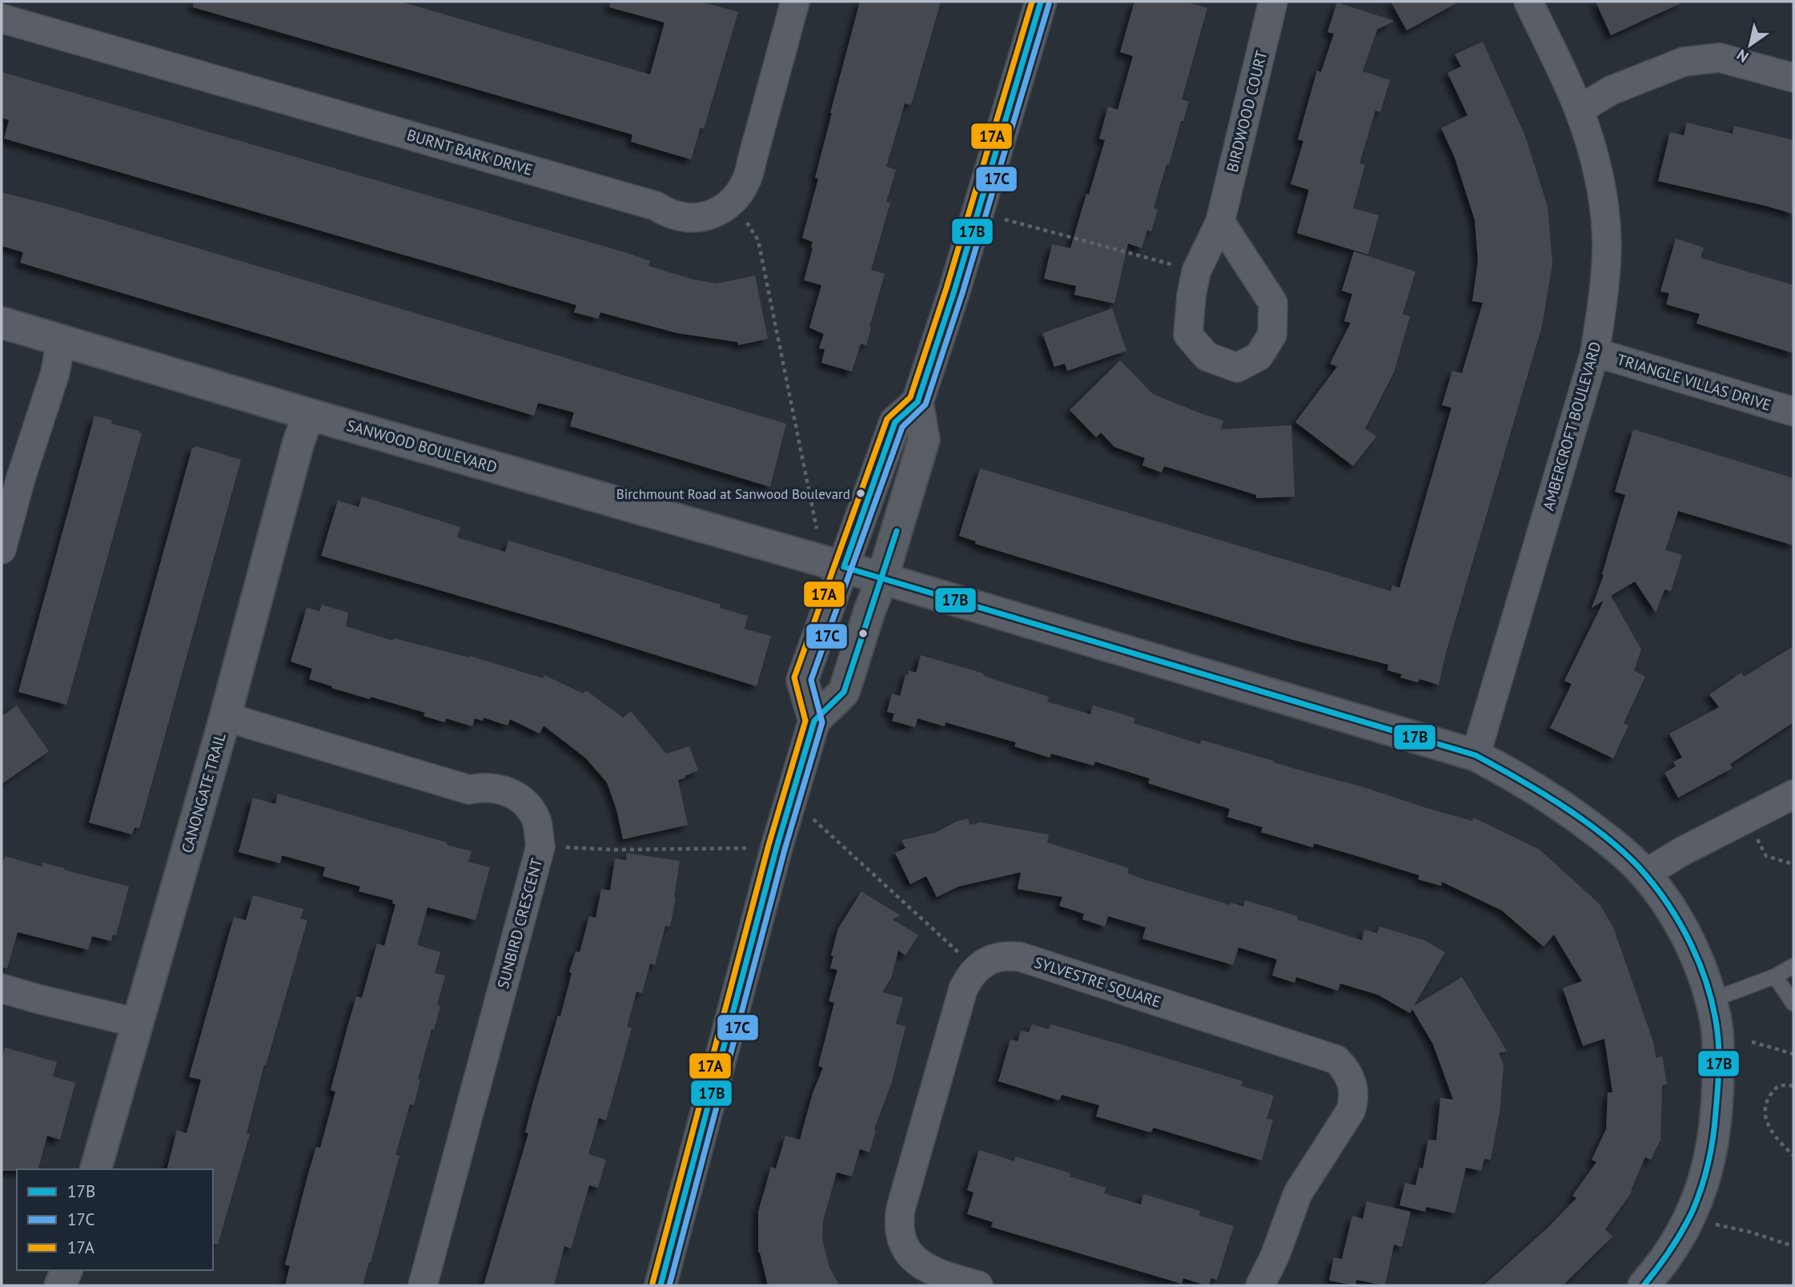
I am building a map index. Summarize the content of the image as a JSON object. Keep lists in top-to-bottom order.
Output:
{
  "streets": {
    "street": [
      "BIRDWOOD COURT",
      "BURNT BARK DRIVE",
      "TRIANGLE VILLAS DRIVE",
      "AMBERCROFT BOULEVARD",
      "SANWOOD BOULEVARD",
      "CANONGATE TRAIL",
      "SUNBIRD CRESCENT",
      "SYLVESTRE SQUARE"
    ]
  },
  "crossings": [
    ["TRIANGLE VILLAS DRIVE", "AMBERCROFT BOULEVARD"],
    ["AMBERCROFT BOULEVARD", "SANWOOD BOULEVARD"],
    ["SANWOOD BOULEVARD", "CANONGATE TRAIL"],
    ["CANONGATE TRAIL", "SUNBIRD CRESCENT"]
  ],
  "places": ["Birchmount Road at Sanwood Boulevard"],
  "lines": ["transit line 17B", "transit line 17A", "transit line 17C"],
  "legend": ["17B", "17C", "17A"],
  "north": "bottom left"
}
